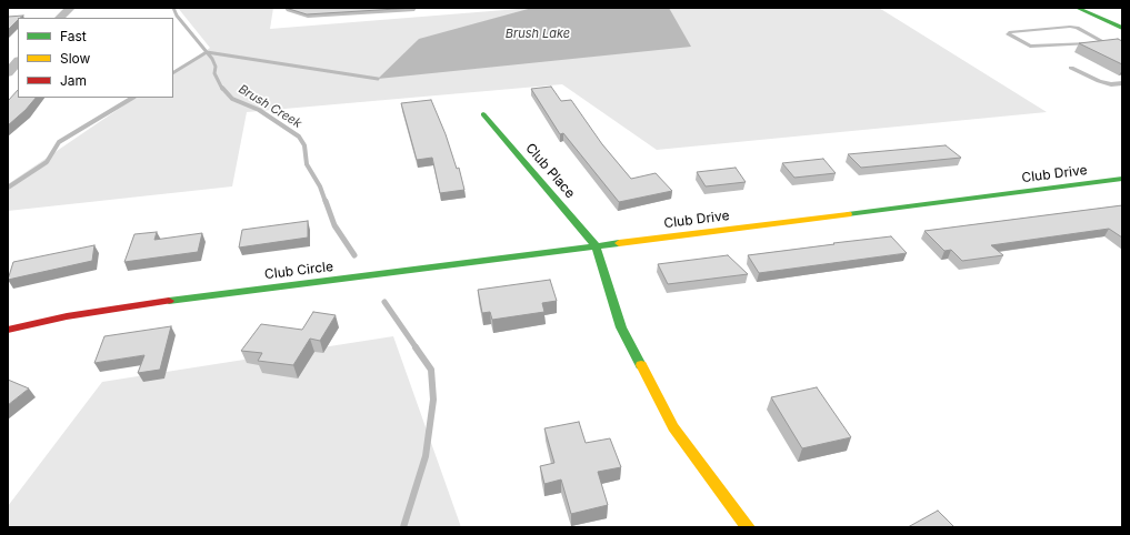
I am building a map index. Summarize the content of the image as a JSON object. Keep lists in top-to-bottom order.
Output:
{
  "streets": {
    "main road": ["Club Place", "Club Drive", "Club Circle"]
  },
  "crossings": [
    ["Club Place", "Club Drive"],
    ["Club Place", "Club Circle"],
    ["Club Drive", "Club Circle"]
  ],
  "water": ["Brush Lake", "Brush Creek"],
  "legend": ["Fast", "Slow", "Jam"]
}
